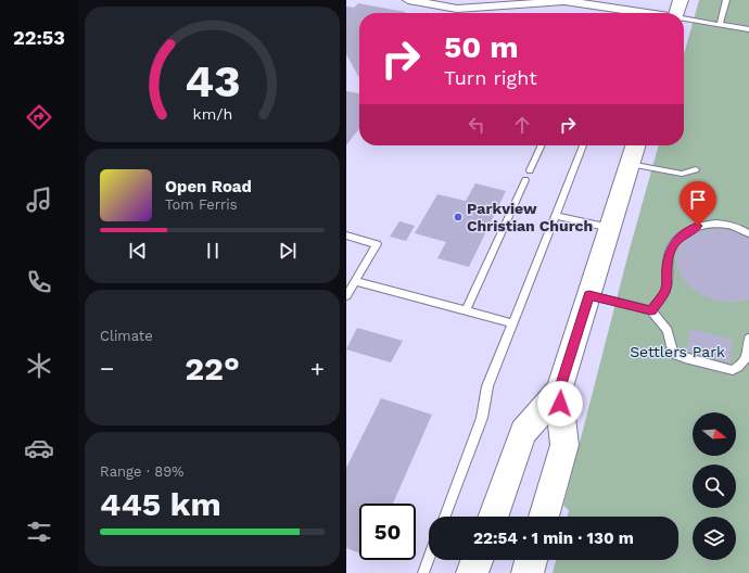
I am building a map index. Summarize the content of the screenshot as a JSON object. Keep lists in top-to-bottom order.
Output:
{
  "parks": ["Settlers Park"],
  "places": ["Parkview Christian Church"],
  "north": "right",
  "page": {
    "tabs": "22:53",
    "turn": ["50 m", "Turn right"],
    "song": ["Open Road", "Tom Ferris"],
    "tile": [
      "Climate",
      ["Range · 89%", "445 km"]
    ],
    "heat": ["−", "22°", "+"],
    "limit": "50",
    "trip": "22:54 · 1 min · 130 m",
    "gauge": ["43", "km/h"]
  }
}
